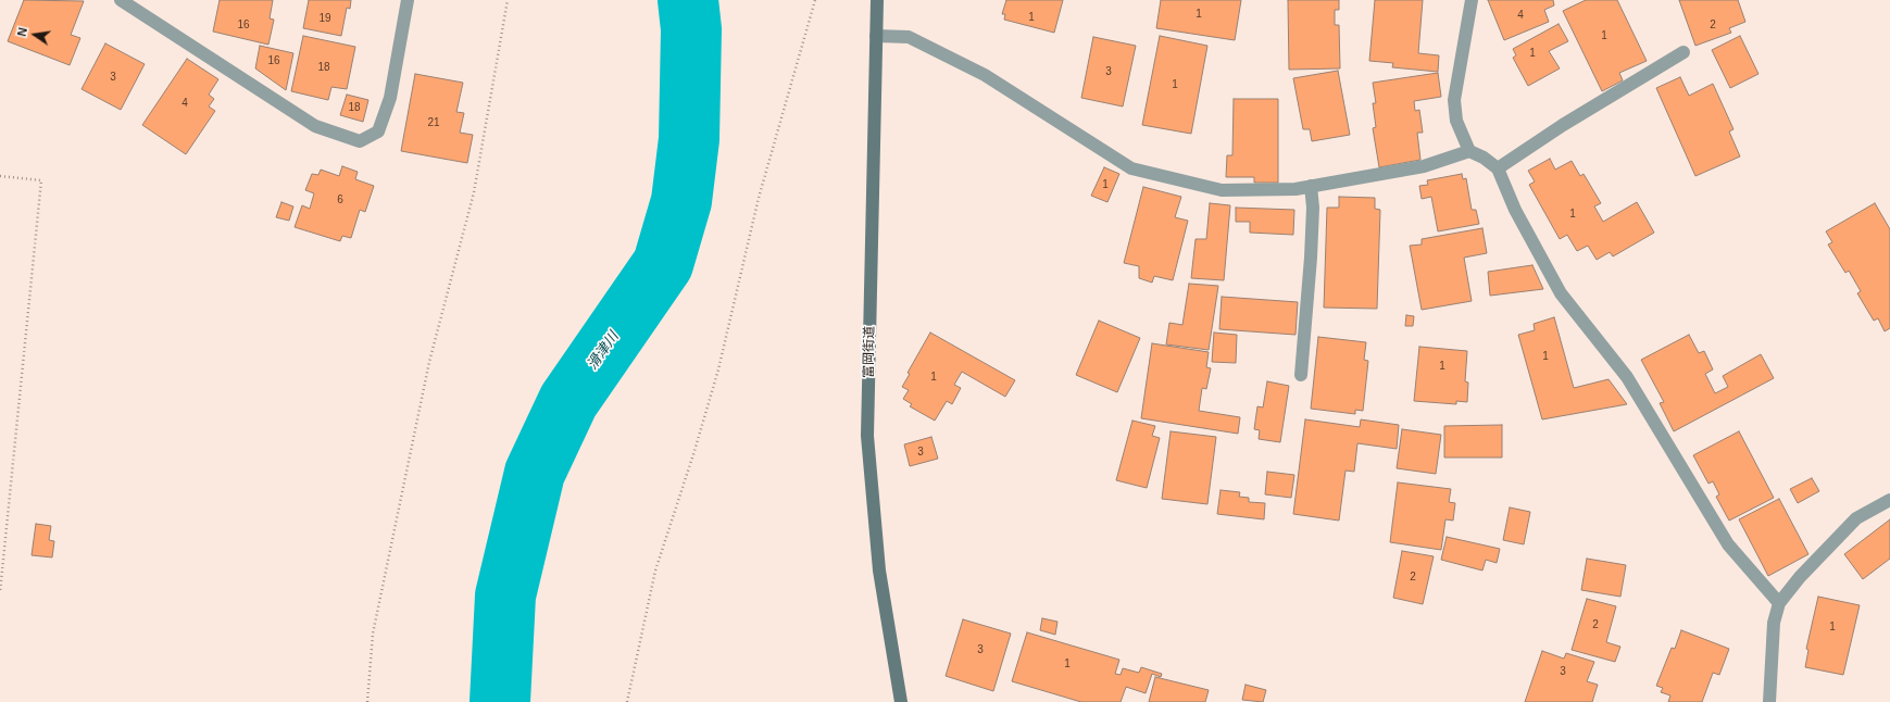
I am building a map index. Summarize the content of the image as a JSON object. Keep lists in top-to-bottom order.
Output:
{
  "streets": {
    "street": ["富岡街道"]
  },
  "water": ["滑津川"],
  "house_numbers": [
    "1",
    "4",
    "1",
    "19",
    "16",
    "2",
    "1",
    "1",
    "16",
    "18",
    "3",
    "3",
    "1",
    "4",
    "18",
    "21",
    "1",
    "6",
    "1",
    "1",
    "1",
    "1",
    "3",
    "2",
    "2",
    "1",
    "3",
    "1",
    "3"
  ],
  "north": "left"
}
